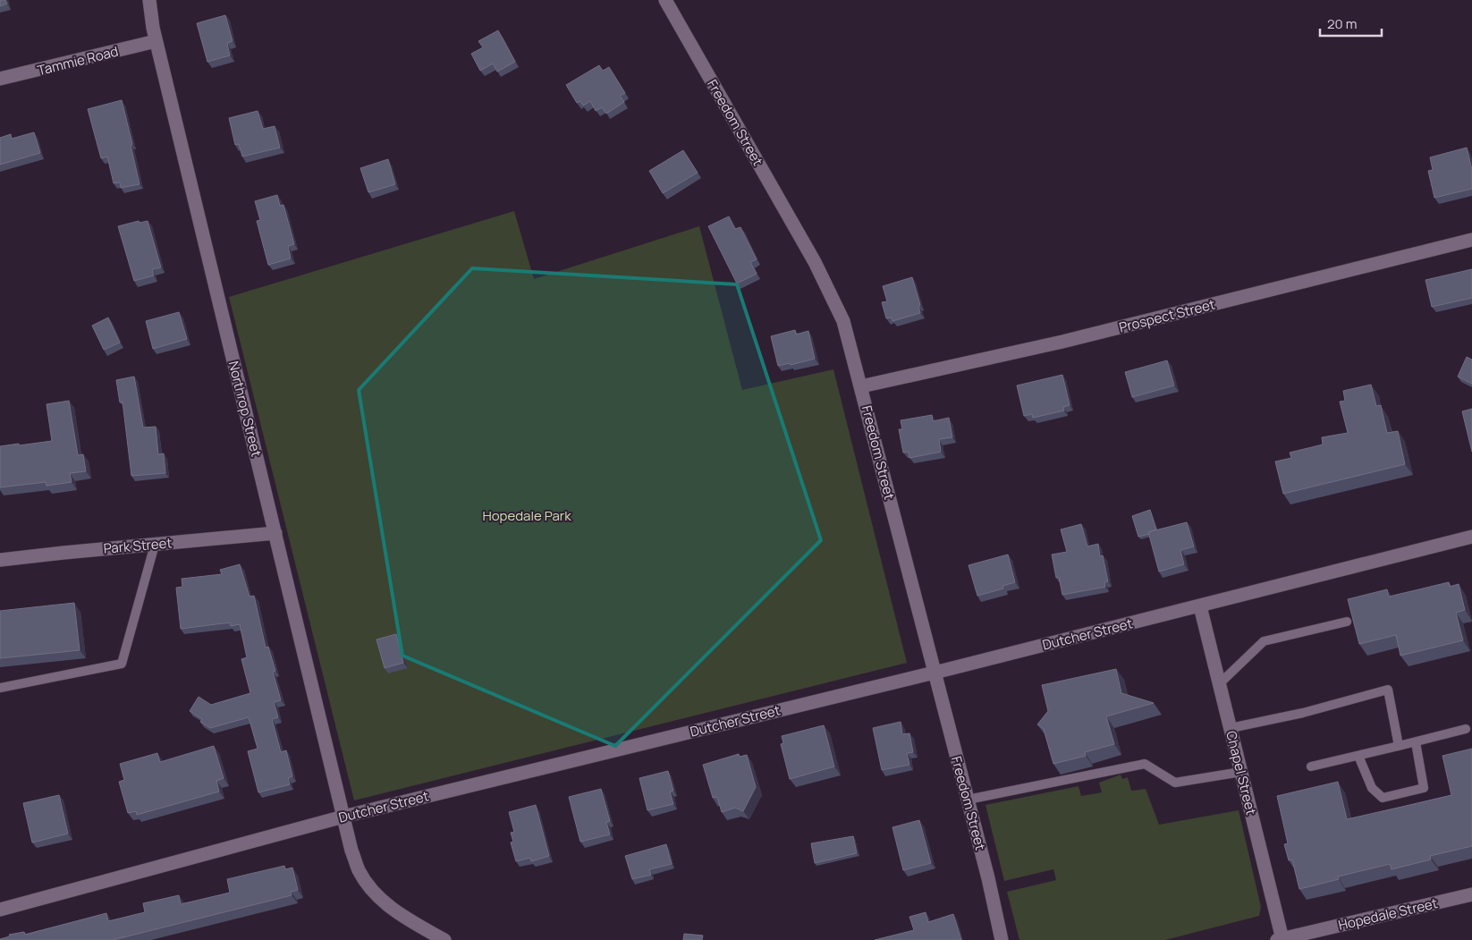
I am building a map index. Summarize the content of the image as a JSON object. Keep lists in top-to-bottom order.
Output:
{
  "streets": {
    "street": [
      "Tammie Road",
      "Freedom Street",
      "Prospect Street",
      "Northrop Street",
      "Park Street",
      "Dutcher Street",
      "Chapel Street",
      "Hopedale Street"
    ]
  },
  "crossings": [
    ["Tammie Road", "Northrop Street"],
    ["Freedom Street", "Prospect Street"],
    ["Freedom Street", "Dutcher Street"],
    ["Northrop Street", "Park Street"],
    ["Northrop Street", "Dutcher Street"],
    ["Dutcher Street", "Chapel Street"],
    ["Chapel Street", "Hopedale Street"]
  ],
  "parks": ["Hopedale Park"],
  "scale_bar": "20 m"
}
